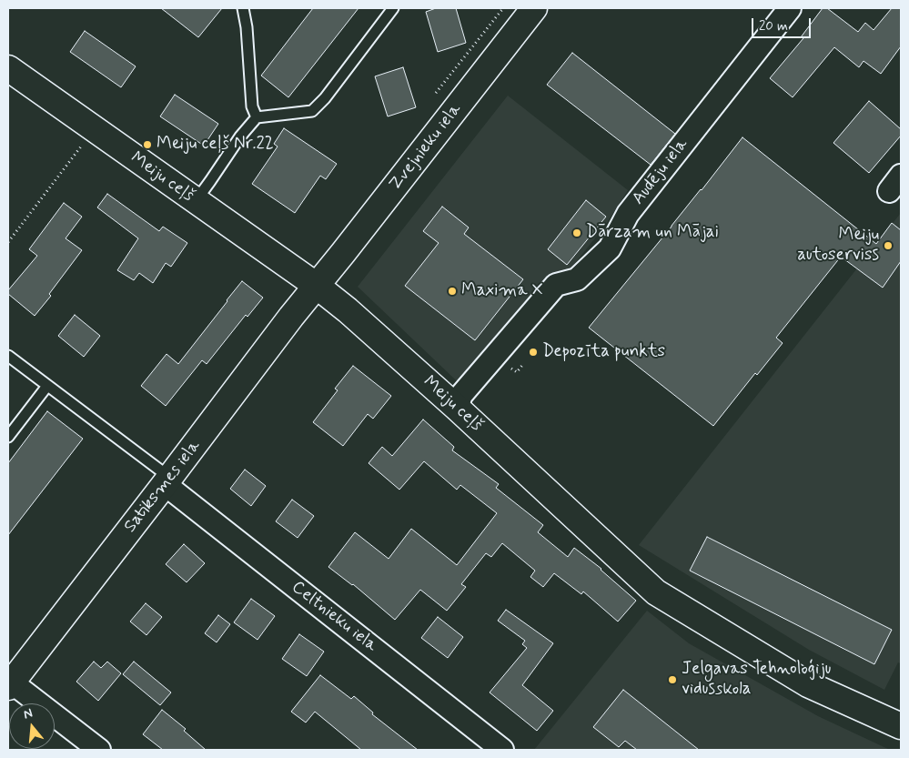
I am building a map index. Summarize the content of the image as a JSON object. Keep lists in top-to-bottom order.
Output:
{
  "streets": {
    "street": [
      "Zvejnieku iela",
      "Audēju iela",
      "Meiju ceļš",
      "Satiksmes iela",
      "Celtnieku iela"
    ]
  },
  "crossings": [
    ["Zvejnieku iela", "Meiju ceļš"],
    ["Zvejnieku iela", "Satiksmes iela"],
    ["Audēju iela", "Meiju ceļš"],
    ["Meiju ceļš", "Satiksmes iela"],
    ["Satiksmes iela", "Celtnieku iela"]
  ],
  "places": [
    "Meiju ceļš Nr.22",
    "Dārzam un Mājai",
    "Meiju autoserviss",
    "Maxima X",
    "Depozīta punkts",
    "Jelgavas Tehnoloģiju vidusskola"
  ],
  "scale_bar": "20 m",
  "north": "top"
}
